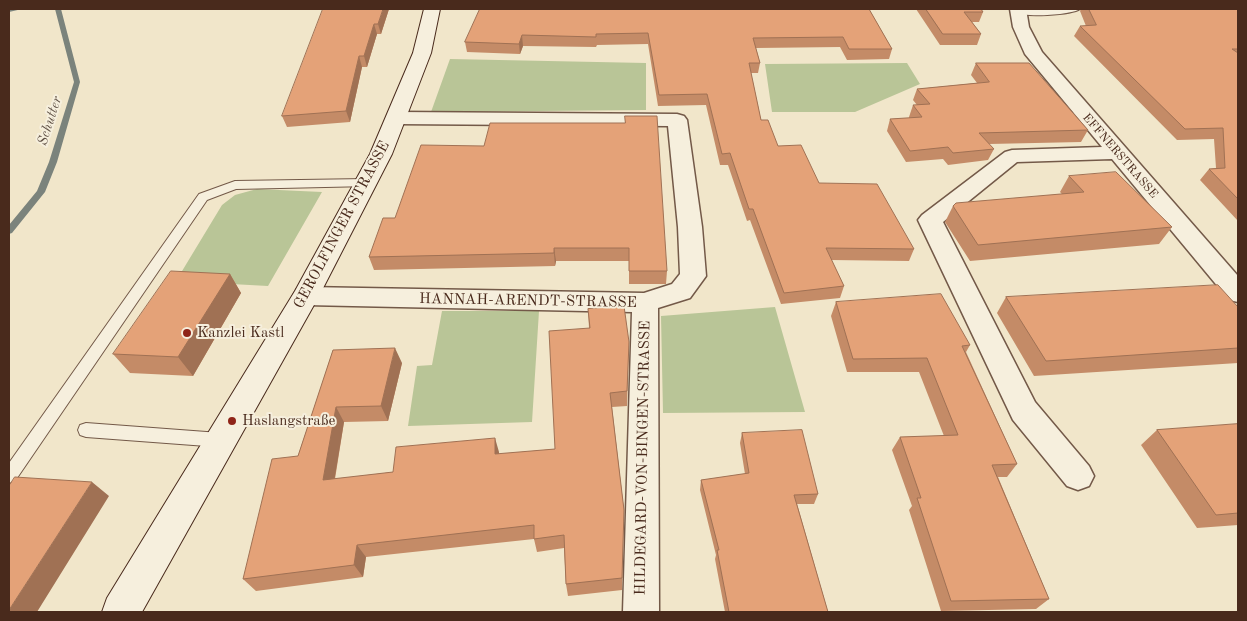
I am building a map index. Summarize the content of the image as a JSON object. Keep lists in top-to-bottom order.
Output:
{
  "streets": {
    "street": [
      "EFFNERSTRASSE",
      "GEROLFINGER STRASSE",
      "HANNAH-ARENDT-STRASSE",
      "HILDEGARD-VON-BINGEN-STRASSE"
    ]
  },
  "crossings": [
    ["GEROLFINGER STRASSE", "HANNAH-ARENDT-STRASSE"],
    ["HANNAH-ARENDT-STRASSE", "HILDEGARD-VON-BINGEN-STRASSE"]
  ],
  "water": ["Schutter"],
  "places": ["Kanzlei Kastl", "Haslangstraße"]
}
